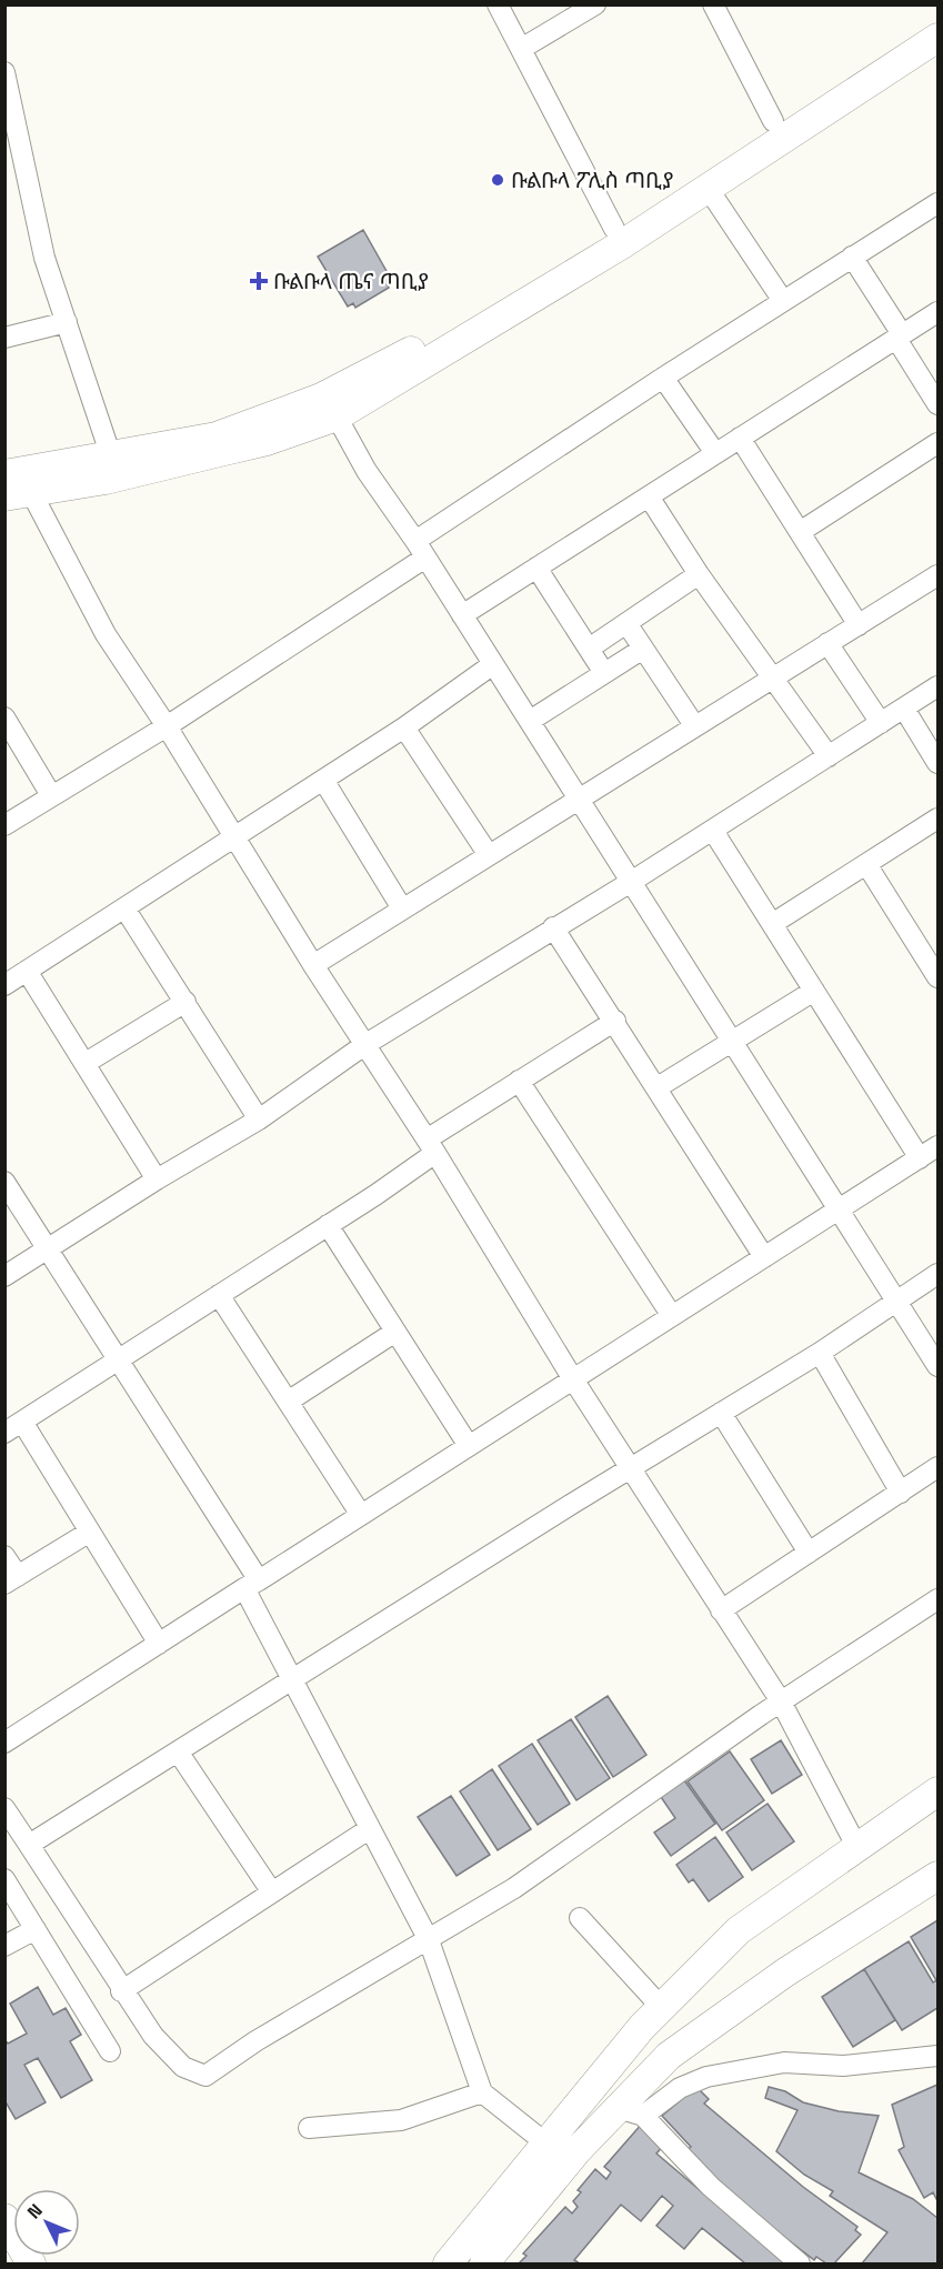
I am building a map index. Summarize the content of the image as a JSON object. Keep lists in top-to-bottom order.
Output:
{
  "places": {
    "other": ["ቡልቡላ ፖሊስ ጣቢያ"],
    "health": ["ቡልቡላ ጤና ጣቢያ"]
  },
  "north": "top left"
}
